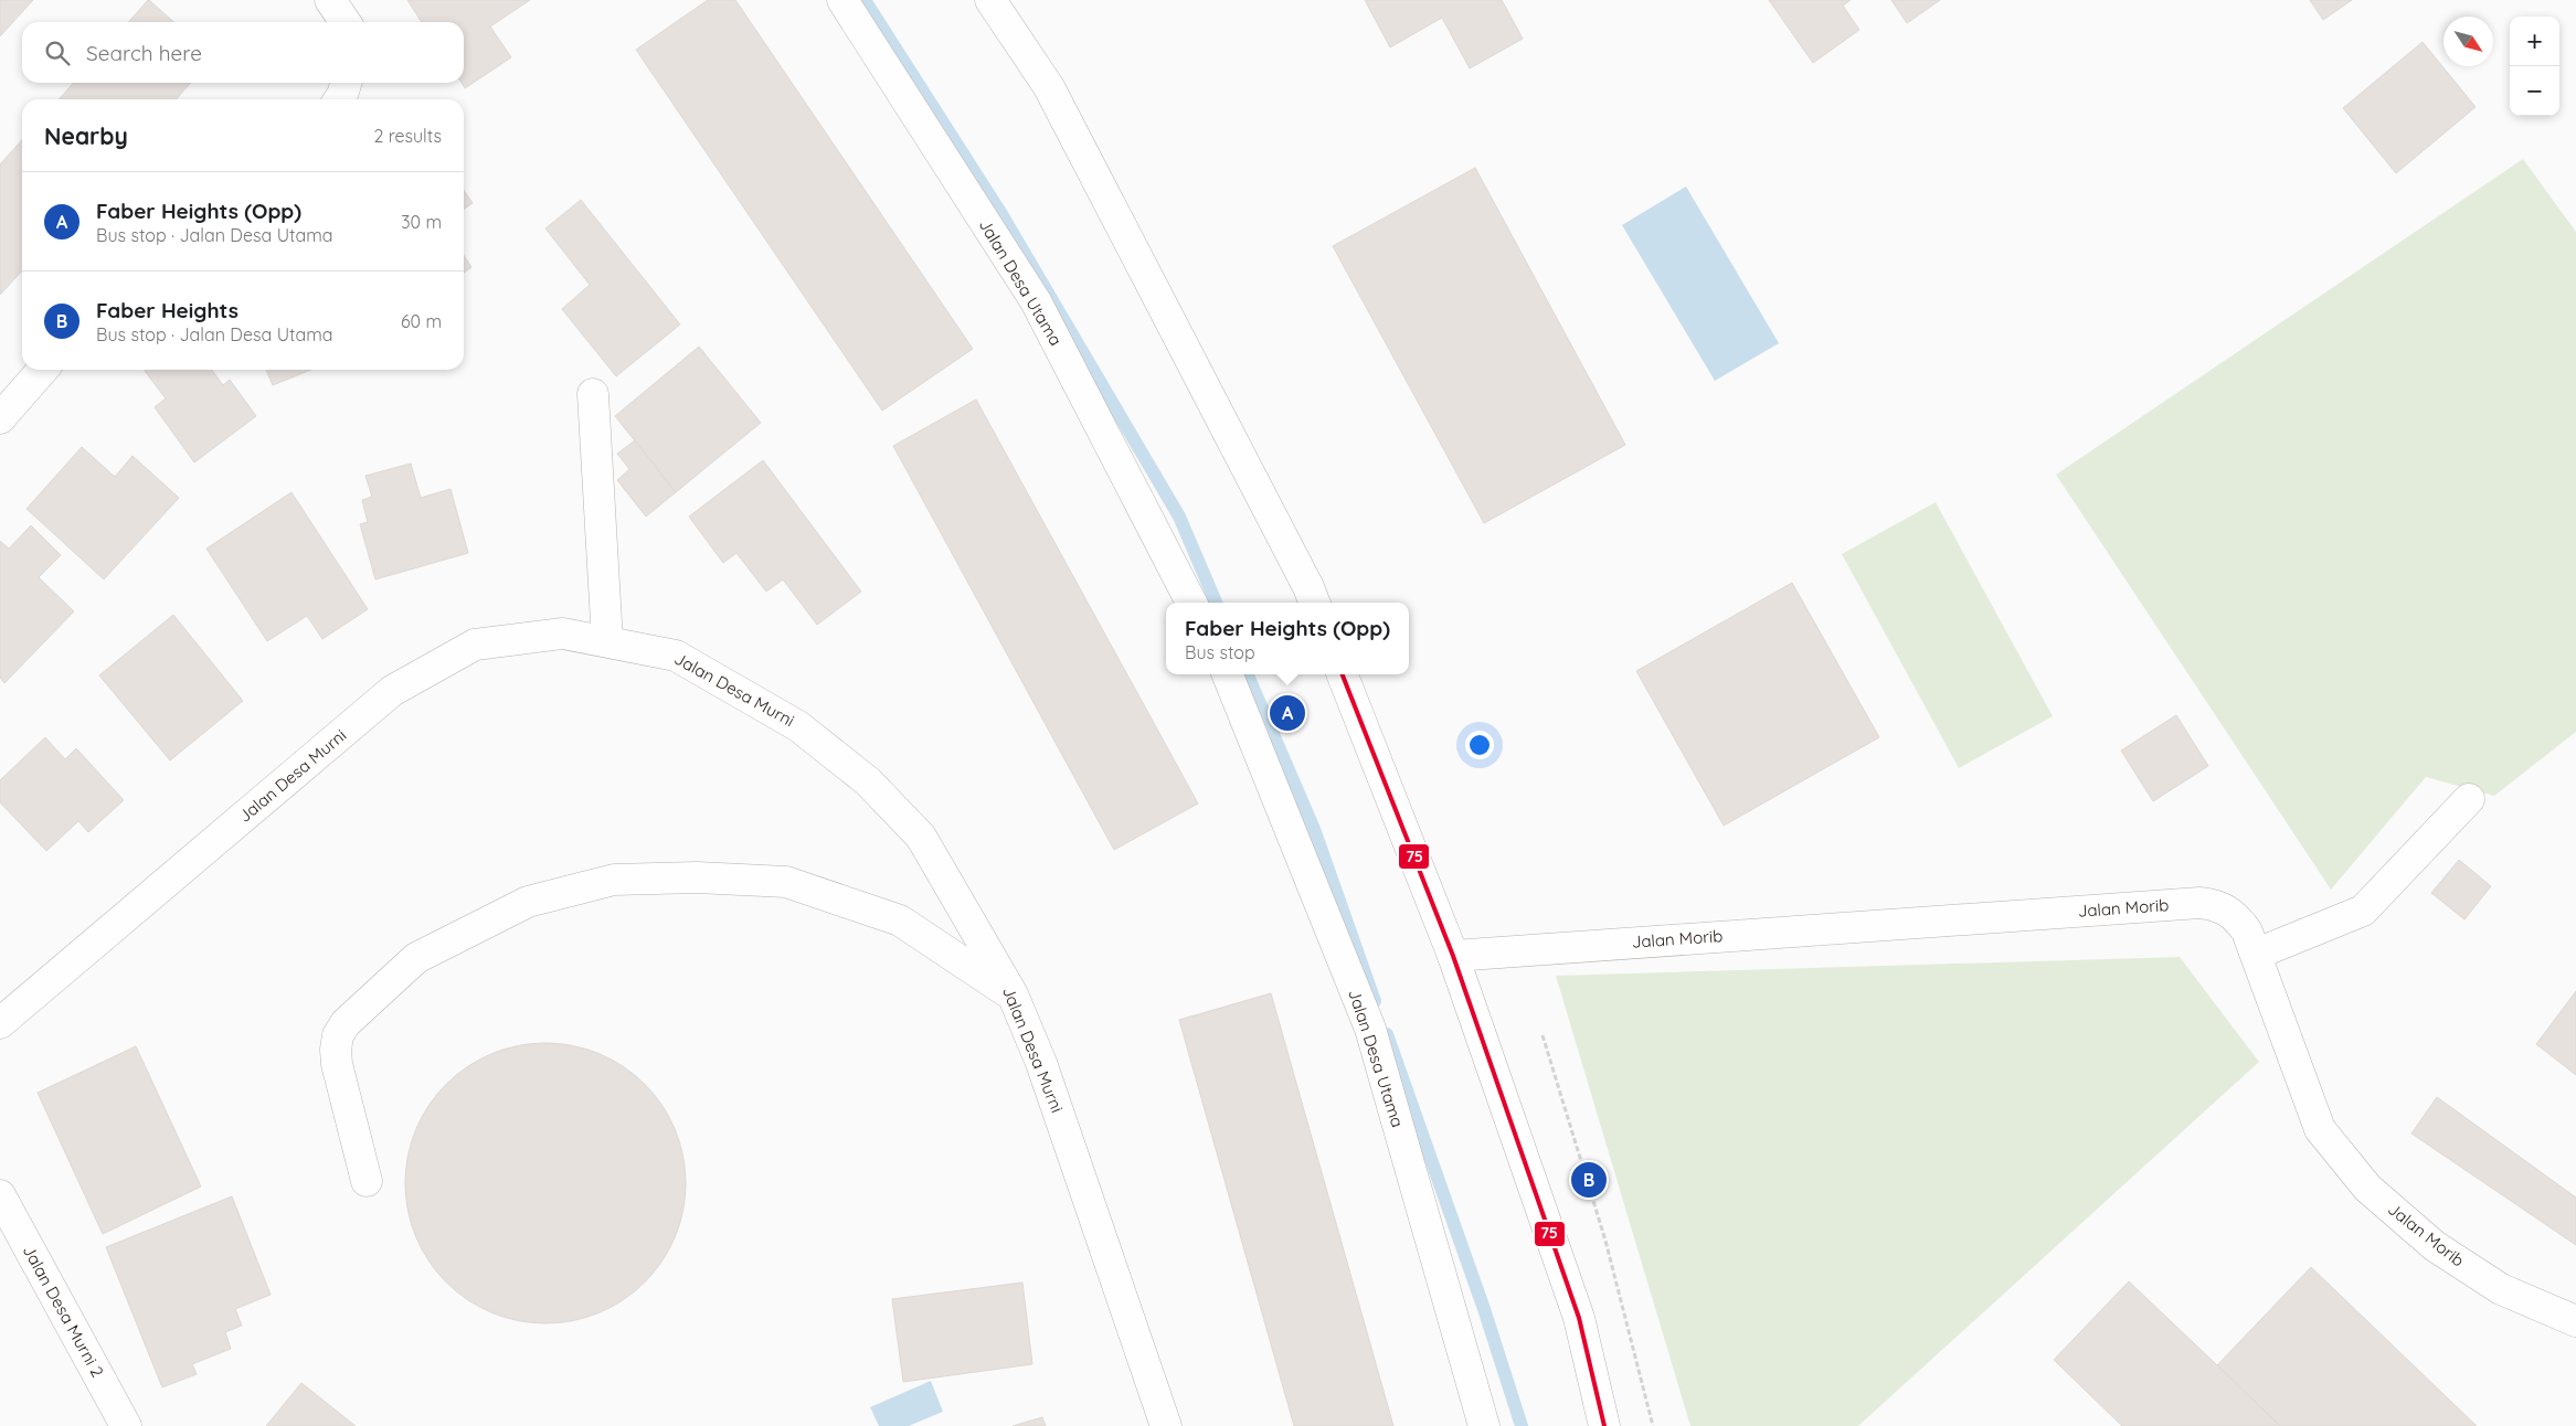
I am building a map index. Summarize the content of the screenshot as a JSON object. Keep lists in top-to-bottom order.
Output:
{
  "streets": {
    "street": [
      "Jalan Desa Utama",
      "Jalan Desa Murni",
      "Jalan Morib",
      "Jalan Desa Murni 2"
    ]
  },
  "lines": ["transit line 75"],
  "north": "bottom right",
  "page": {
    "map_buttons": ["+", "−"],
    "search": "Search here",
    "heading": ["Nearby", "2 results"],
    "list": [
      {
        "mark": "A",
        "name": "Faber Heights (Opp)",
        "note": "Bus stop · Jalan Desa Utama",
        "value": "30 m"
      },
      {
        "mark": "B",
        "name": "Faber Heights",
        "note": "Bus stop · Jalan Desa Utama",
        "value": "60 m"
      }
    ],
    "popup": ["Faber Heights (Opp)", "Bus stop"],
    "pins": ["A", "B"]
  }
}
